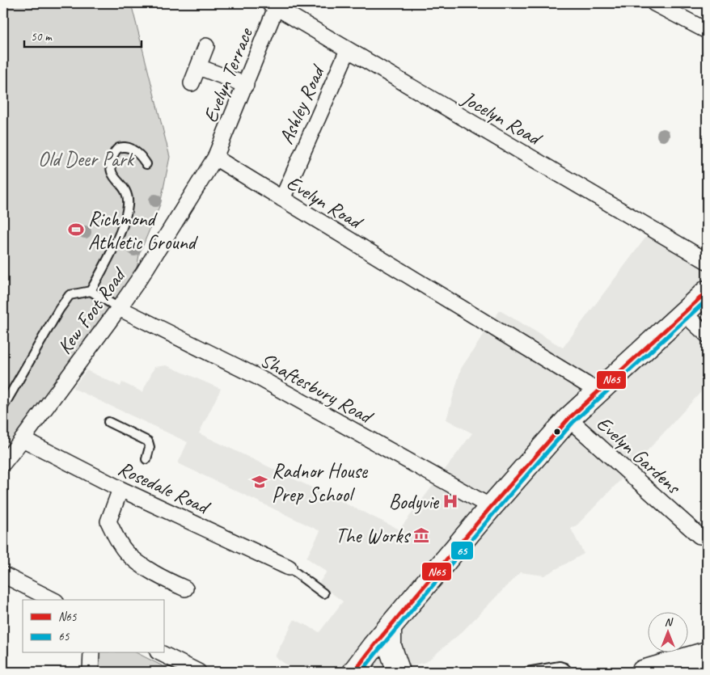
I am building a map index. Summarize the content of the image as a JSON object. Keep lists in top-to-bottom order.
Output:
{
  "streets": {
    "street": [
      "Evelyn Terrace",
      "Ashley Road",
      "Jocelyn Road",
      "Evelyn Road",
      "Kew Foot Road",
      "Shaftesbury Road",
      "Evelyn Gardens",
      "Rosedale Road"
    ]
  },
  "crossings": [
    ["Evelyn Terrace", "Jocelyn Road"],
    ["Evelyn Terrace", "Evelyn Road"],
    ["Evelyn Terrace", "Kew Foot Road"],
    ["Ashley Road", "Jocelyn Road"],
    ["Ashley Road", "Evelyn Road"],
    ["Evelyn Road", "Kew Foot Road"],
    ["Kew Foot Road", "Shaftesbury Road"],
    ["Kew Foot Road", "Rosedale Road"]
  ],
  "parks": ["Old Deer Park"],
  "places": {
    "sports": ["Richmond Athletic Ground"],
    "school or university": ["Radnor House Prep School"],
    "hospital": ["Bodyvie"],
    "museum": ["The Works"]
  },
  "lines": ["transit line N65", "transit line 65"],
  "legend": ["N65", "65"],
  "scale_bar": "50 m",
  "north": "top"
}
